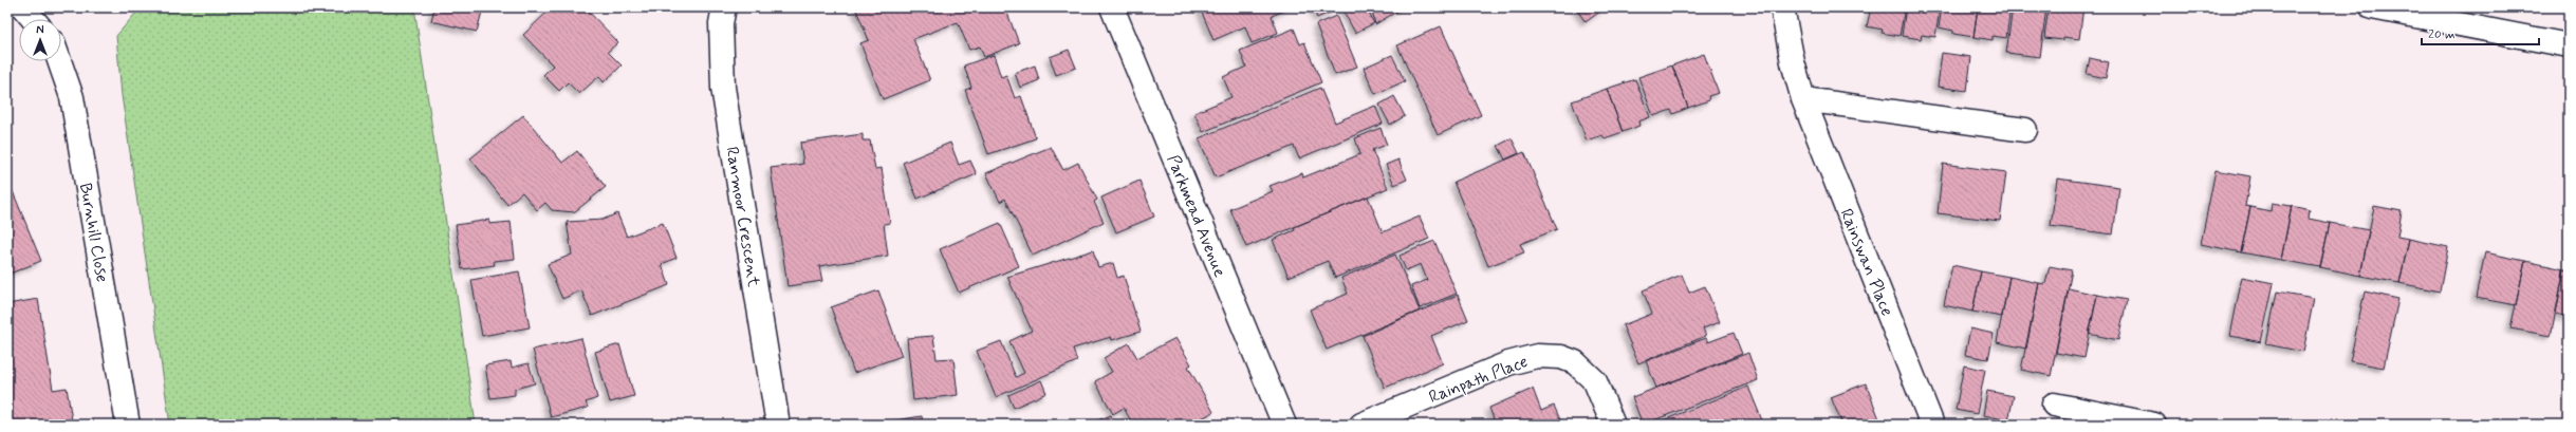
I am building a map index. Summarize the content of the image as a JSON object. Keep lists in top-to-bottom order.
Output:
{
  "streets": {
    "street": [
      "Parkmead Avenue",
      "Ranmoor Crescent",
      "Burnhill Close",
      "Rainswan Place",
      "Rainpath Place"
    ]
  },
  "scale_bar": "20 m",
  "north": "top"
}
